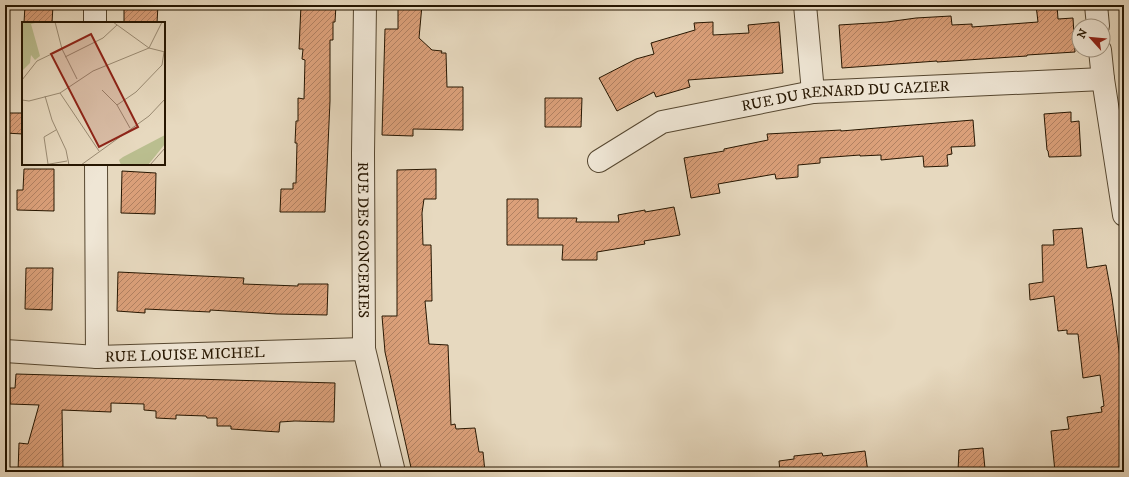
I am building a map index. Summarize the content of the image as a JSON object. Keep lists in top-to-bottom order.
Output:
{
  "streets": {
    "street": ["RUE DU RENARD DU CAZIER", "RUE DES GONCERIES", "RUE LOUISE MICHEL"]
  },
  "crossings": [
    ["RUE DES GONCERIES", "RUE LOUISE MICHEL"]
  ],
  "north": "top left"
}
